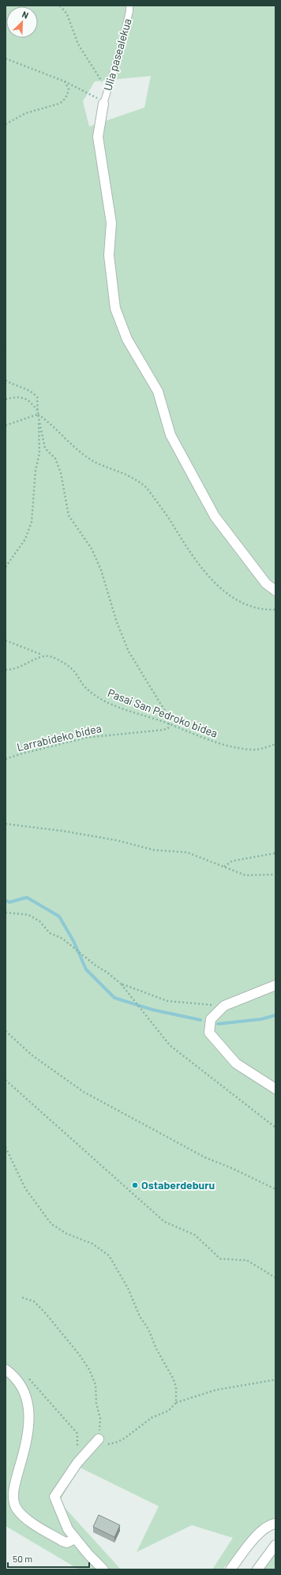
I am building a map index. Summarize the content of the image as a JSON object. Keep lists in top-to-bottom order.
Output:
{
  "streets": {
    "lane": ["Ulia pasealekua"],
    "path": ["Pasai San Pedroko bidea", "Larrabideko bidea"]
  },
  "crossings": [
    ["Pasai San Pedroko bidea", "Larrabideko bidea"]
  ],
  "places": ["Ostaberdeburu"],
  "scale_bar": "50 m",
  "north": "top right"
}
